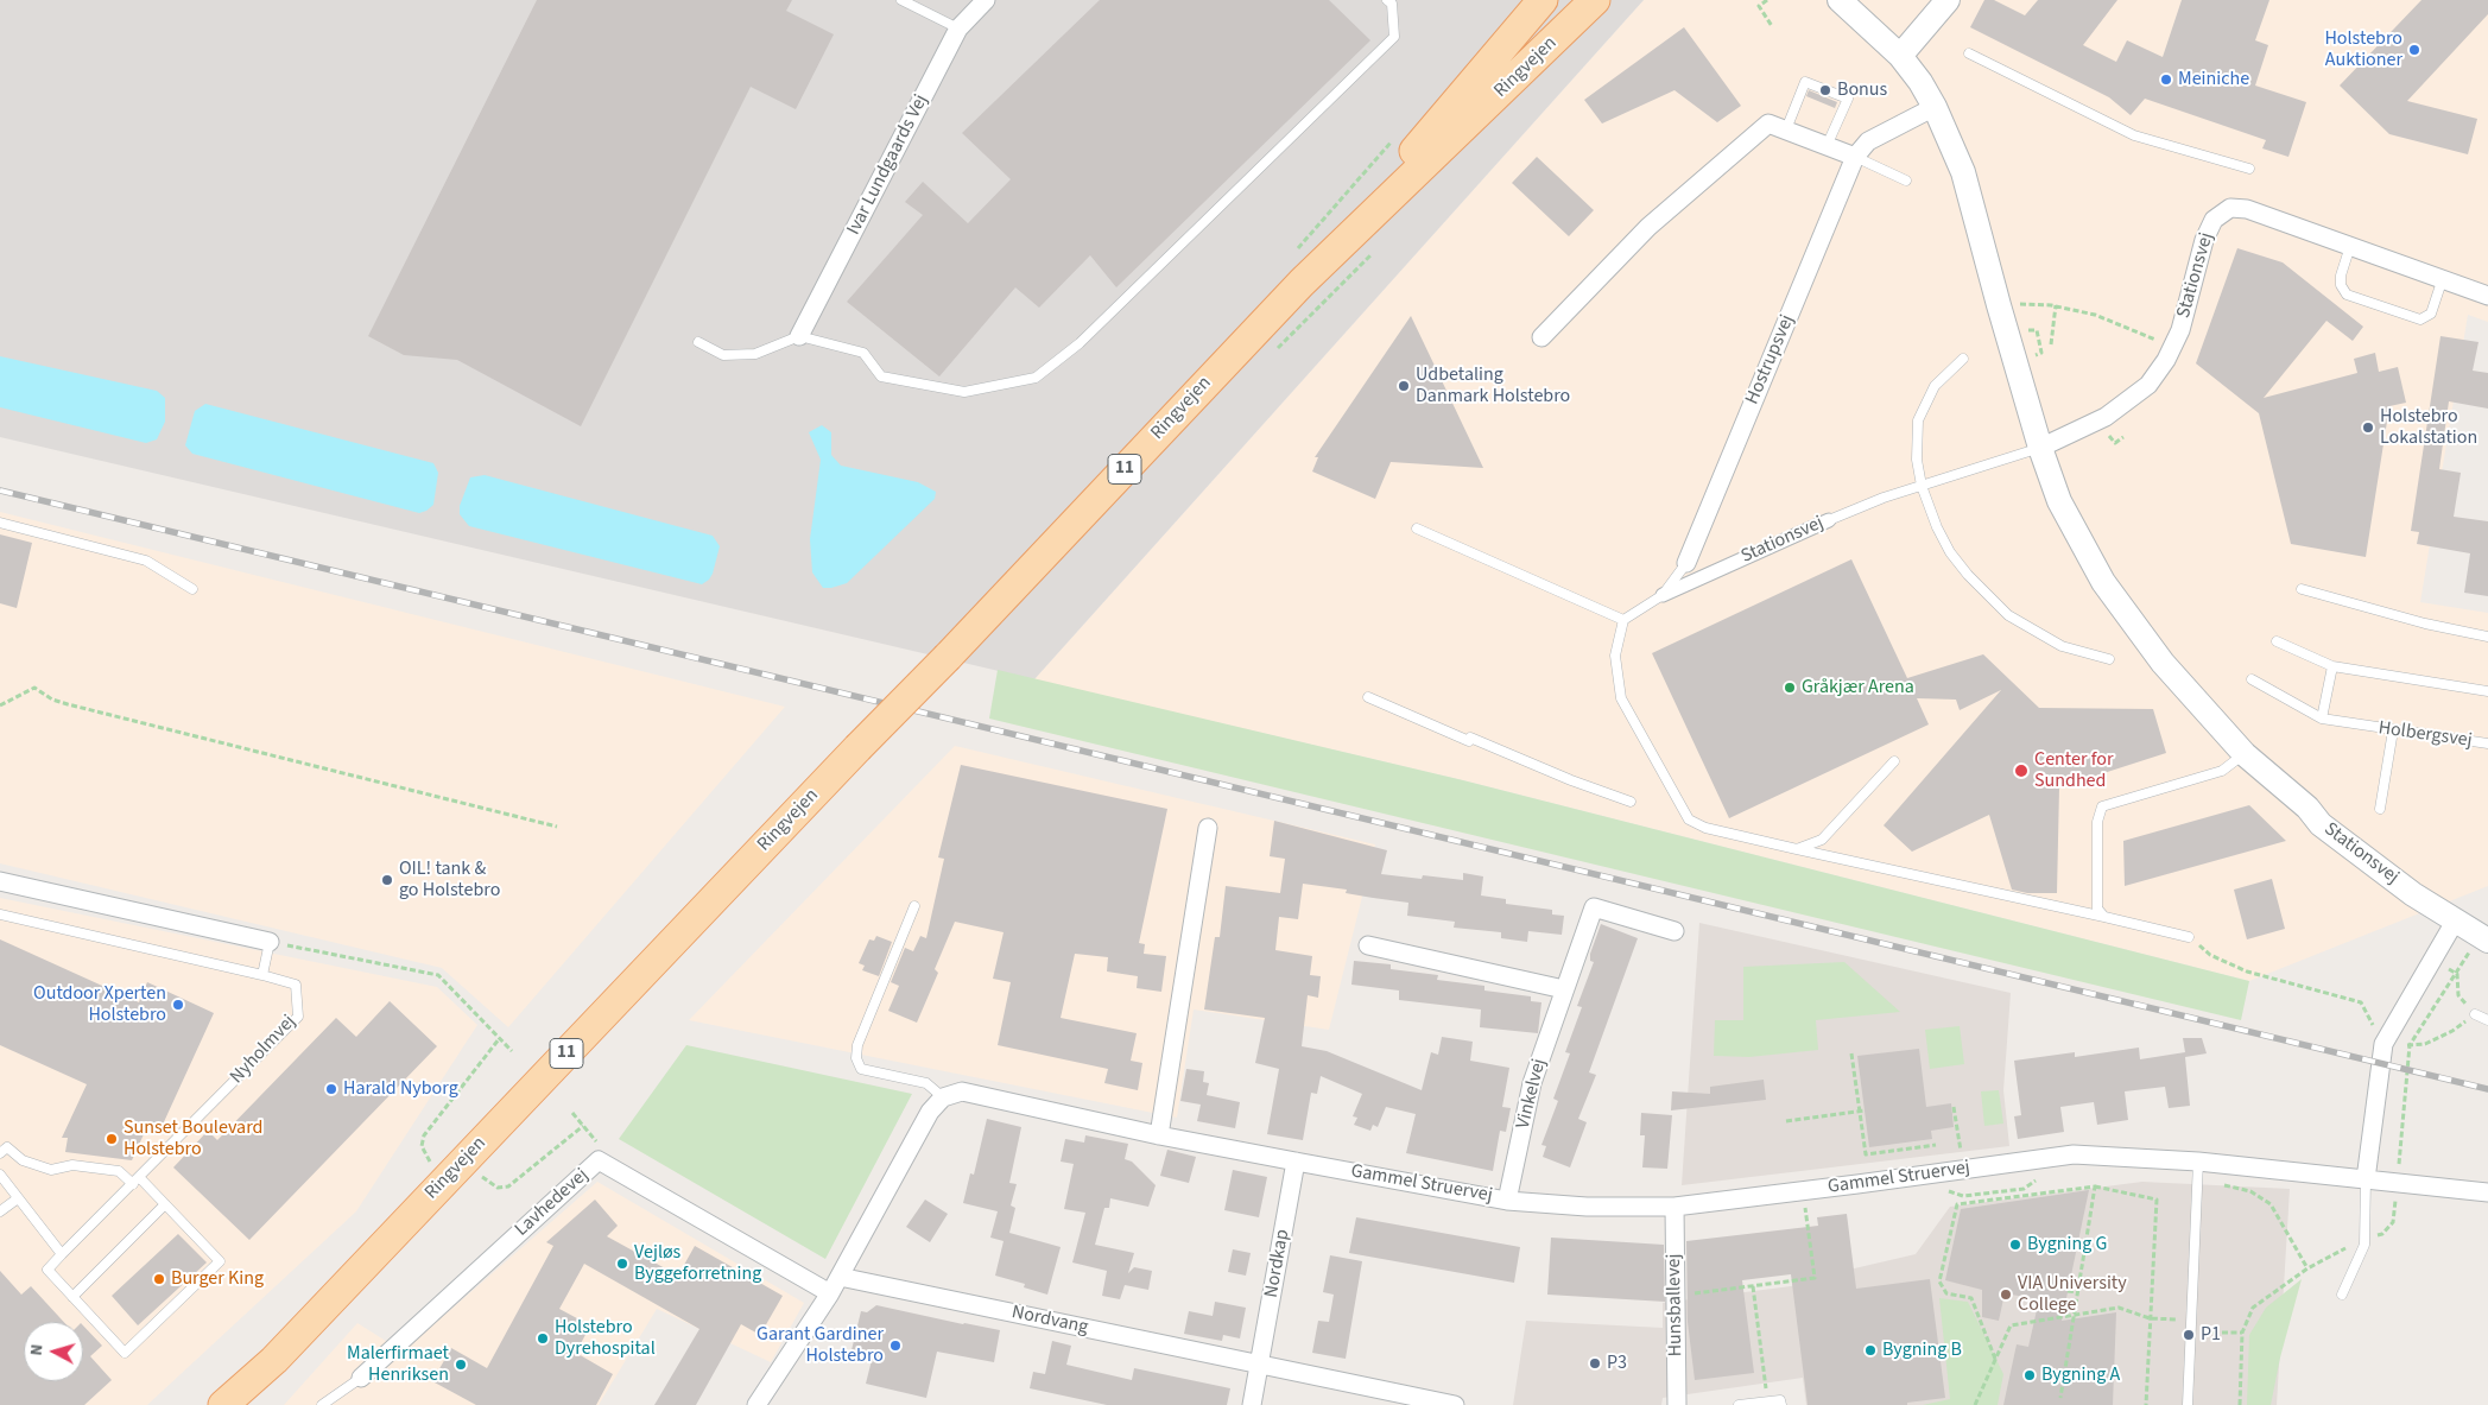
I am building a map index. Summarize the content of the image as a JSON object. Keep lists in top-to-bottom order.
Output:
{
  "streets": {
    "main road": ["Ringvejen", "11"],
    "street": [
      "Ivar Lundgaards Vej",
      "Stationsvej",
      "Hostrupsvej",
      "Vinkelvej",
      "Gammel Struervej",
      "Lavhedevej",
      "Nordkap",
      "Hunsballevej",
      "Nordvang"
    ],
    "lane": ["Holbergsvej", "Nyholmvej"]
  },
  "crossings": [
    ["Stationsvej", "Hostrupsvej"],
    ["Vinkelvej", "Gammel Struervej"],
    ["Gammel Struervej", "Nordkap"],
    ["Gammel Struervej", "Hunsballevej"],
    ["Nordkap", "Nordvang"]
  ],
  "places": [
    "Holstebro Auktioner",
    "Meiniche",
    "Bonus",
    "Udbetaling Danmark Holstebro",
    "Holstebro Lokalstation",
    "Gråkjær Arena",
    "Center for Sundhed",
    "OIL! tank & go Holstebro",
    "Outdoor Xperten Holstebro",
    "Harald Nyborg",
    "Sunset Boulevard Holstebro",
    "Bygning G",
    "Vejløs Byggeforretning",
    "Burger King",
    "VIA University College",
    "P1",
    "Holstebro Dyrehospital",
    "Garant Gardiner Holstebro",
    "Bygning B",
    "P3",
    "Malerfirmaet Henriksen",
    "Bygning A"
  ],
  "north": "left"
}
